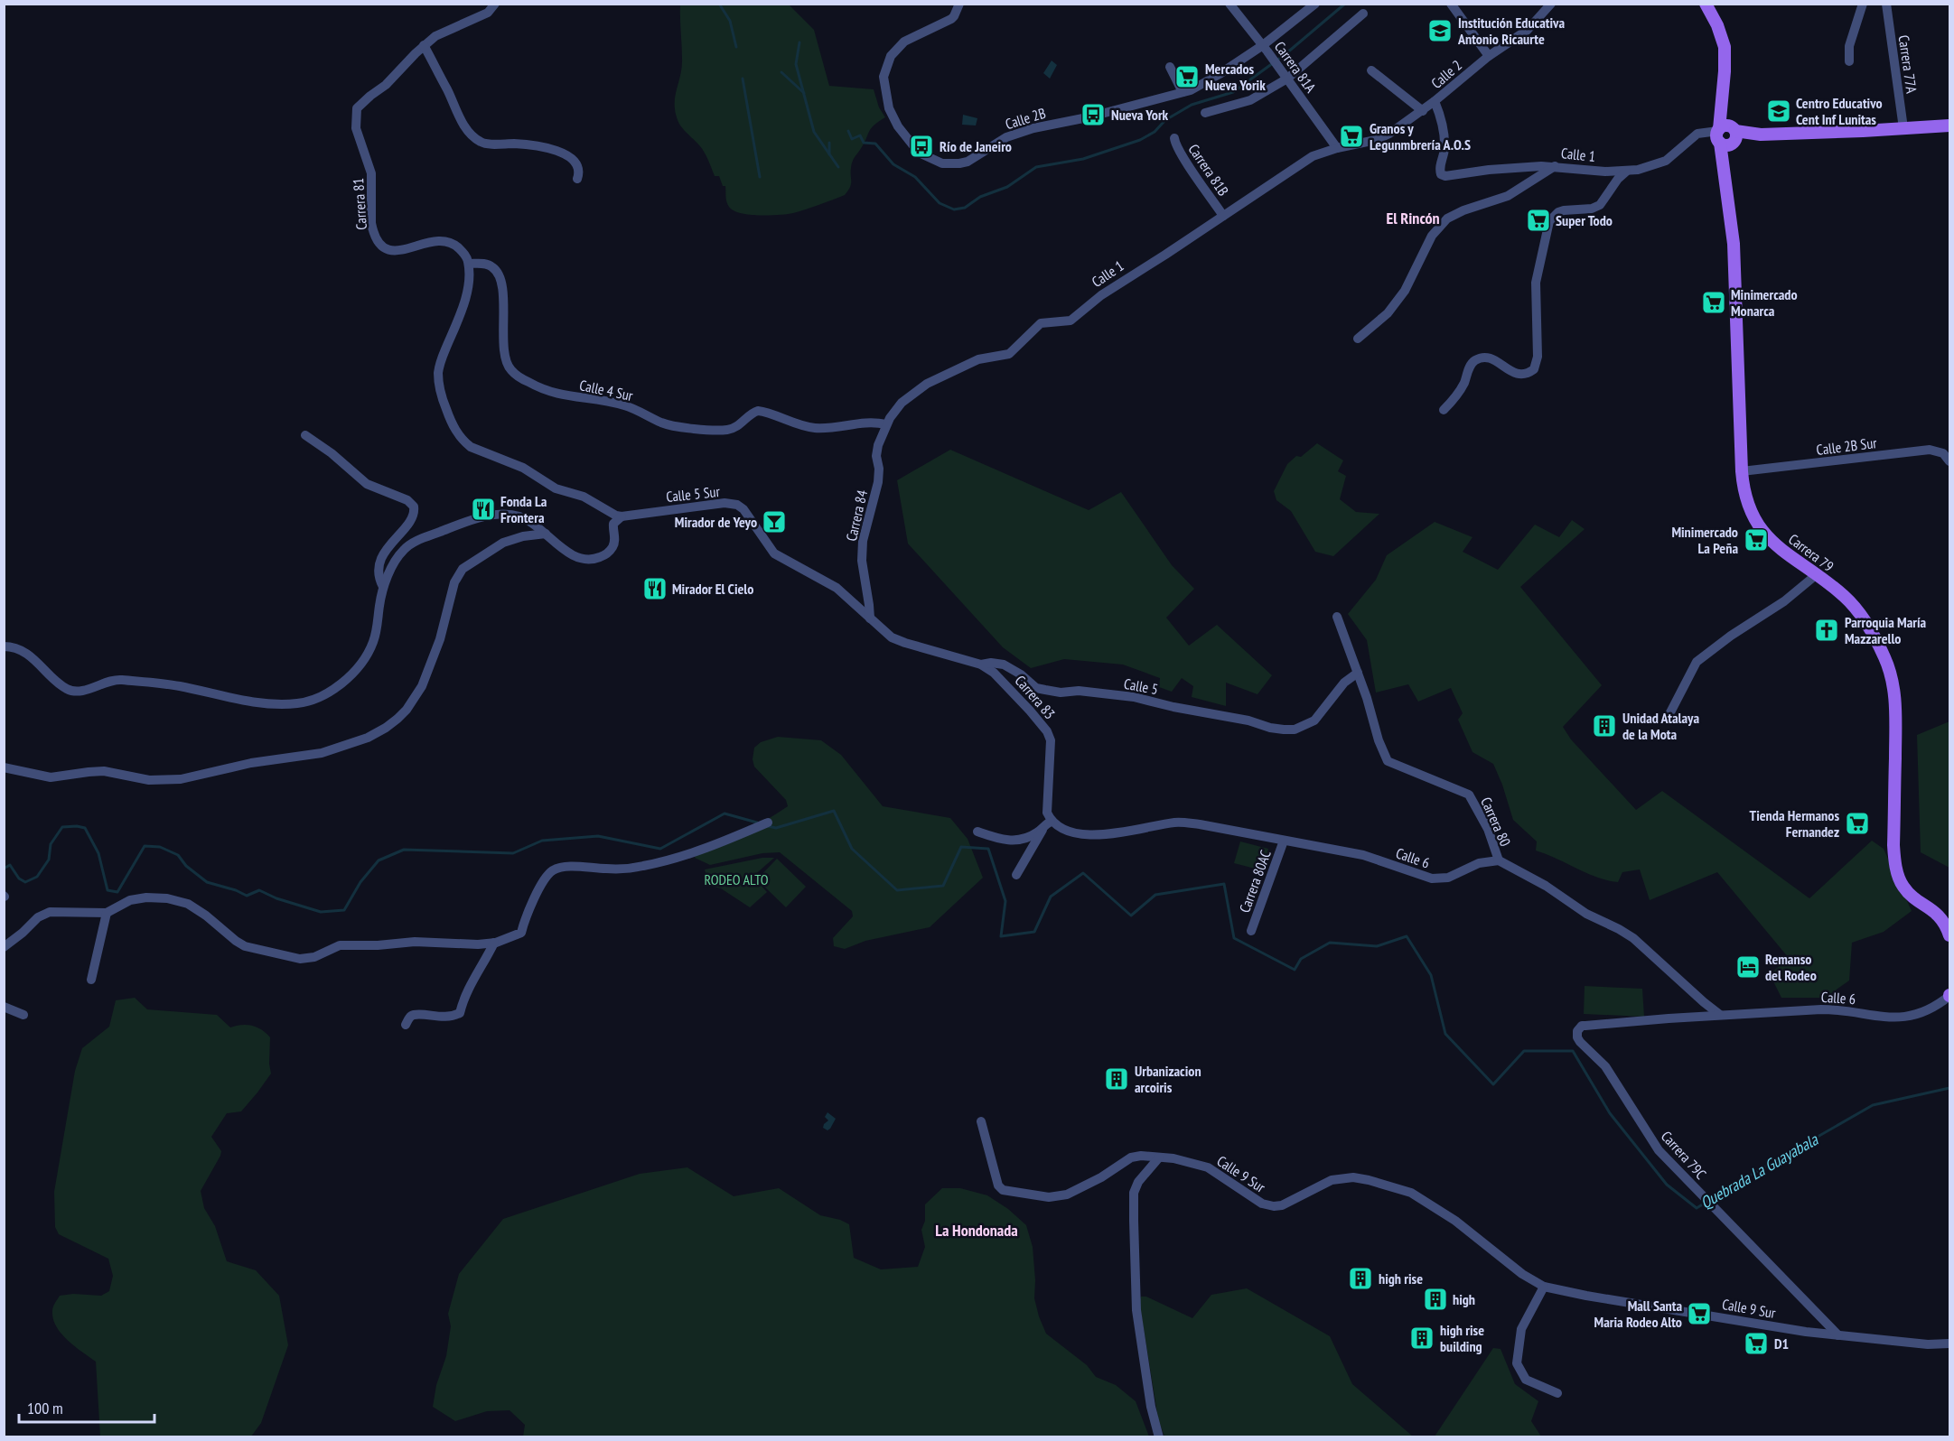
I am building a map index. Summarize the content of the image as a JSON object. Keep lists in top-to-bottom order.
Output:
{
  "streets": {
    "main road": ["Calle 1", "Carrera 79"],
    "street": [
      "Carrera 77A",
      "Carrera 81A",
      "Calle 2",
      "Calle 2B",
      "Carrera 81B",
      "Carrera 81",
      "Calle 4 Sur",
      "Calle 2B Sur",
      "Calle 5 Sur",
      "Carrera 84",
      "Calle 5",
      "Carrera 83",
      "Carrera 80",
      "Calle 6",
      "Carrera 80AC",
      "Carrera 79C",
      "Calle 9 Sur"
    ]
  },
  "crossings": [
    ["Carrera 77A", "Calle 1"],
    ["Carrera 81A", "Calle 2B"],
    ["Carrera 81A", "Calle 1"],
    ["Calle 2", "Calle 1"],
    ["Calle 1", "Carrera 81B"],
    ["Calle 1", "Calle 4 Sur"],
    ["Calle 1", "Carrera 84"],
    ["Calle 1", "Carrera 79"],
    ["Carrera 81", "Calle 4 Sur"],
    ["Calle 2B Sur", "Carrera 79"],
    ["Calle 5 Sur", "Carrera 84"],
    ["Calle 5 Sur", "Calle 5"],
    ["Calle 5 Sur", "Carrera 83"],
    ["Calle 5", "Carrera 83"],
    ["Calle 5", "Carrera 80"],
    ["Carrera 83", "Calle 6"],
    ["Carrera 80", "Calle 6"],
    ["Calle 6", "Carrera 80AC"],
    ["Calle 6", "Carrera 79C"],
    ["Carrera 79C", "Calle 9 Sur"]
  ],
  "districts": ["El Rincón", "La Hondonada"],
  "water": ["Quebrada La Guayabala"],
  "parks": ["RODEO ALTO"],
  "places": {
    "school or university": ["Institución Educativa Antonio Ricaurte", "Centro Educativo Cent Inf Lunitas"],
    "supermarket": [
      "Mercados Nueva Yorik",
      "Granos y Legunmbrería A.O.S",
      "Super Todo",
      "Minimercado Monarca",
      "Minimercado La Peña",
      "Tienda Hermanos Fernandez",
      "Mall Santa Maria Rodeo Alto",
      "D1"
    ],
    "bus stop": ["Nueva York", "Río de Janeiro"],
    "restaurant": ["Fonda La Frontera", "Mirador El Cielo"],
    "bar": ["Mirador de Yeyo"],
    "church": ["Parroquia María Mazzarello"],
    "building": [
      "Unidad Atalaya de la Mota",
      "Urbanizacion arcoiris",
      "high rise",
      "high",
      "high rise building"
    ],
    "hotel": ["Remanso del Rodeo"]
  },
  "scale_bar": "100 m"
}
